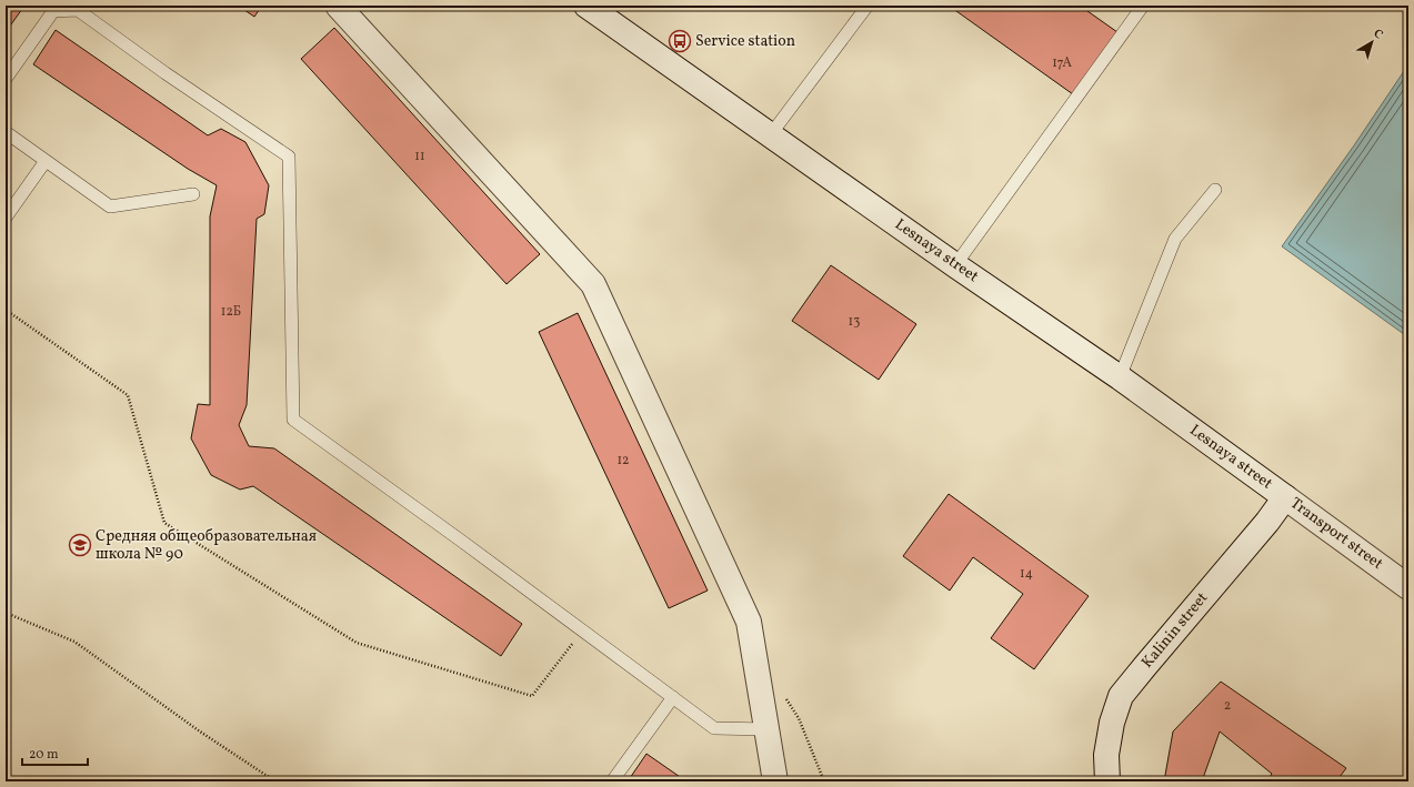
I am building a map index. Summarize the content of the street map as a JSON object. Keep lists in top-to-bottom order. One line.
{"streets":{"main road":["Lesnaya street","Transport street","Kalinin street"]},"crossings":[["Lesnaya street","Transport street"],["Lesnaya street","Kalinin street"],["Transport street","Kalinin street"]],"places":{"bus stop":["Service station"],"school or university":["Средняя общеобразовательная школа № 90"]},"house_numbers":["17А","11","12Б","13","12","14","2"],"scale_bar":"20 m","north":"top right"}
